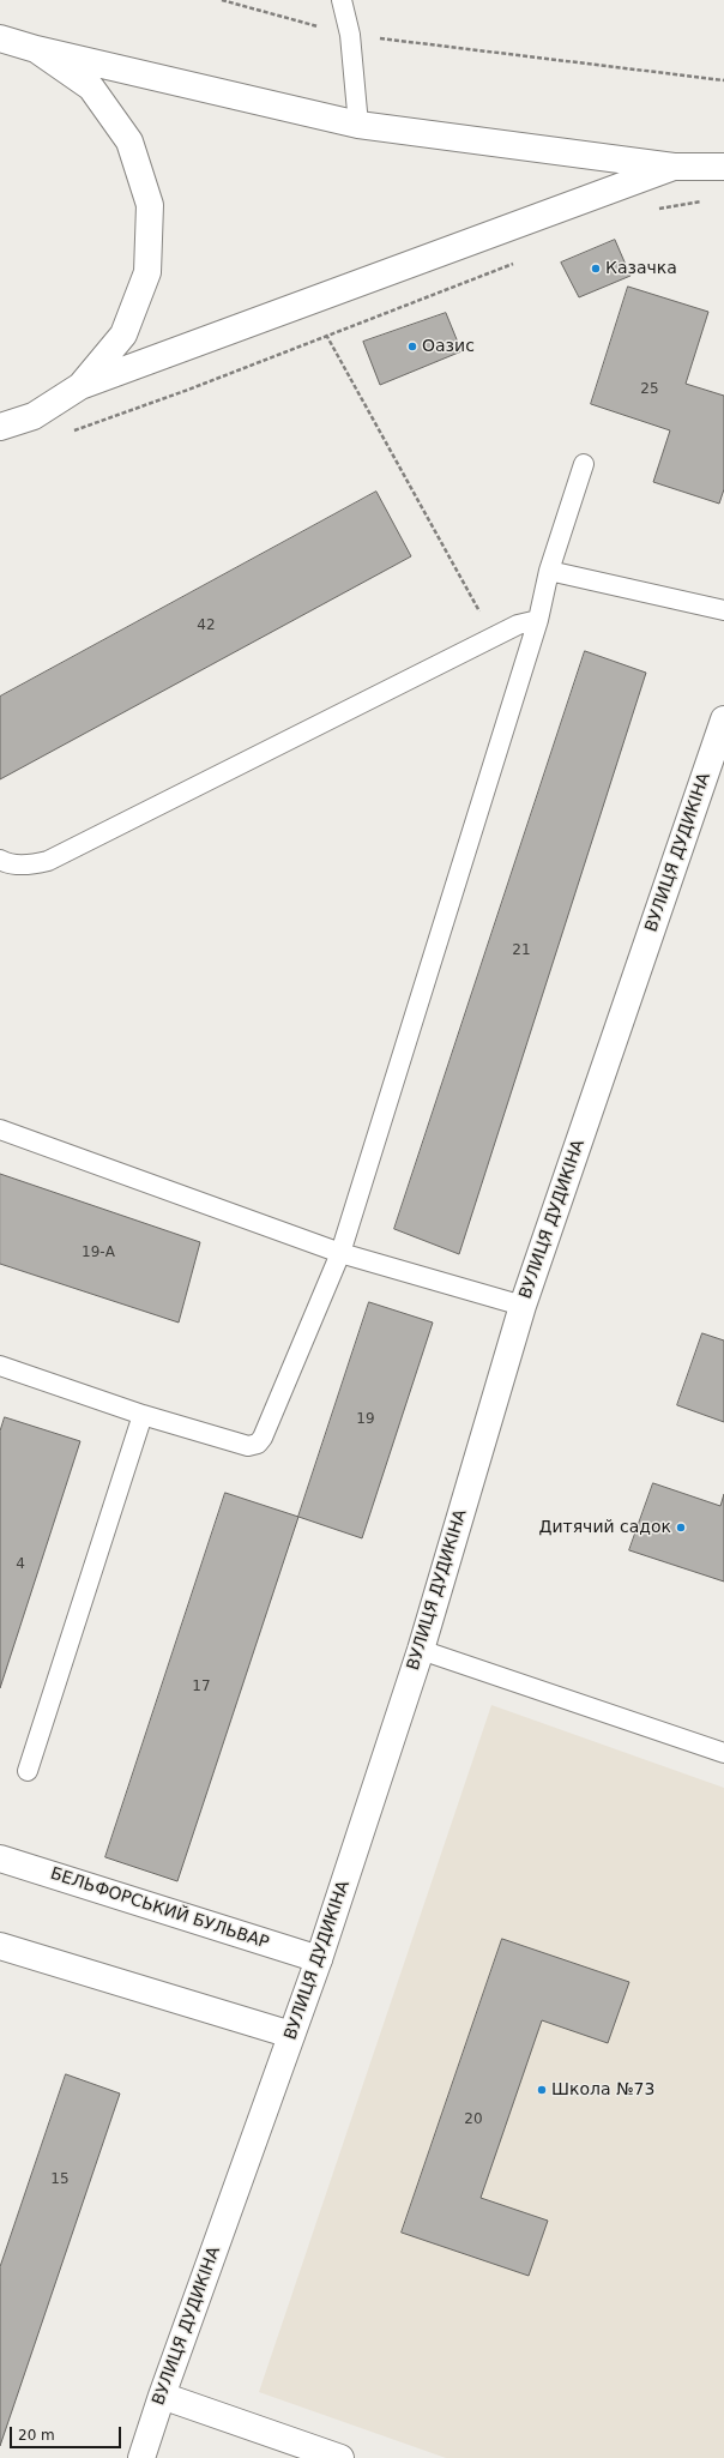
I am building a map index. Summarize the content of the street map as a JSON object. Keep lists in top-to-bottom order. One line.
{"streets":{"street":["ВУЛИЦЯ ДУДИКІНА","БЕЛЬФОРСЬКИЙ БУЛЬВАР"]},"crossings":[["ВУЛИЦЯ ДУДИКІНА","БЕЛЬФОРСЬКИЙ БУЛЬВАР"]],"places":["Казачка","Оазис","Дитячий садок","Школа №73"],"house_numbers":["25","42","21","19-А","19","4","17","20","15"],"scale_bar":"20 m"}
